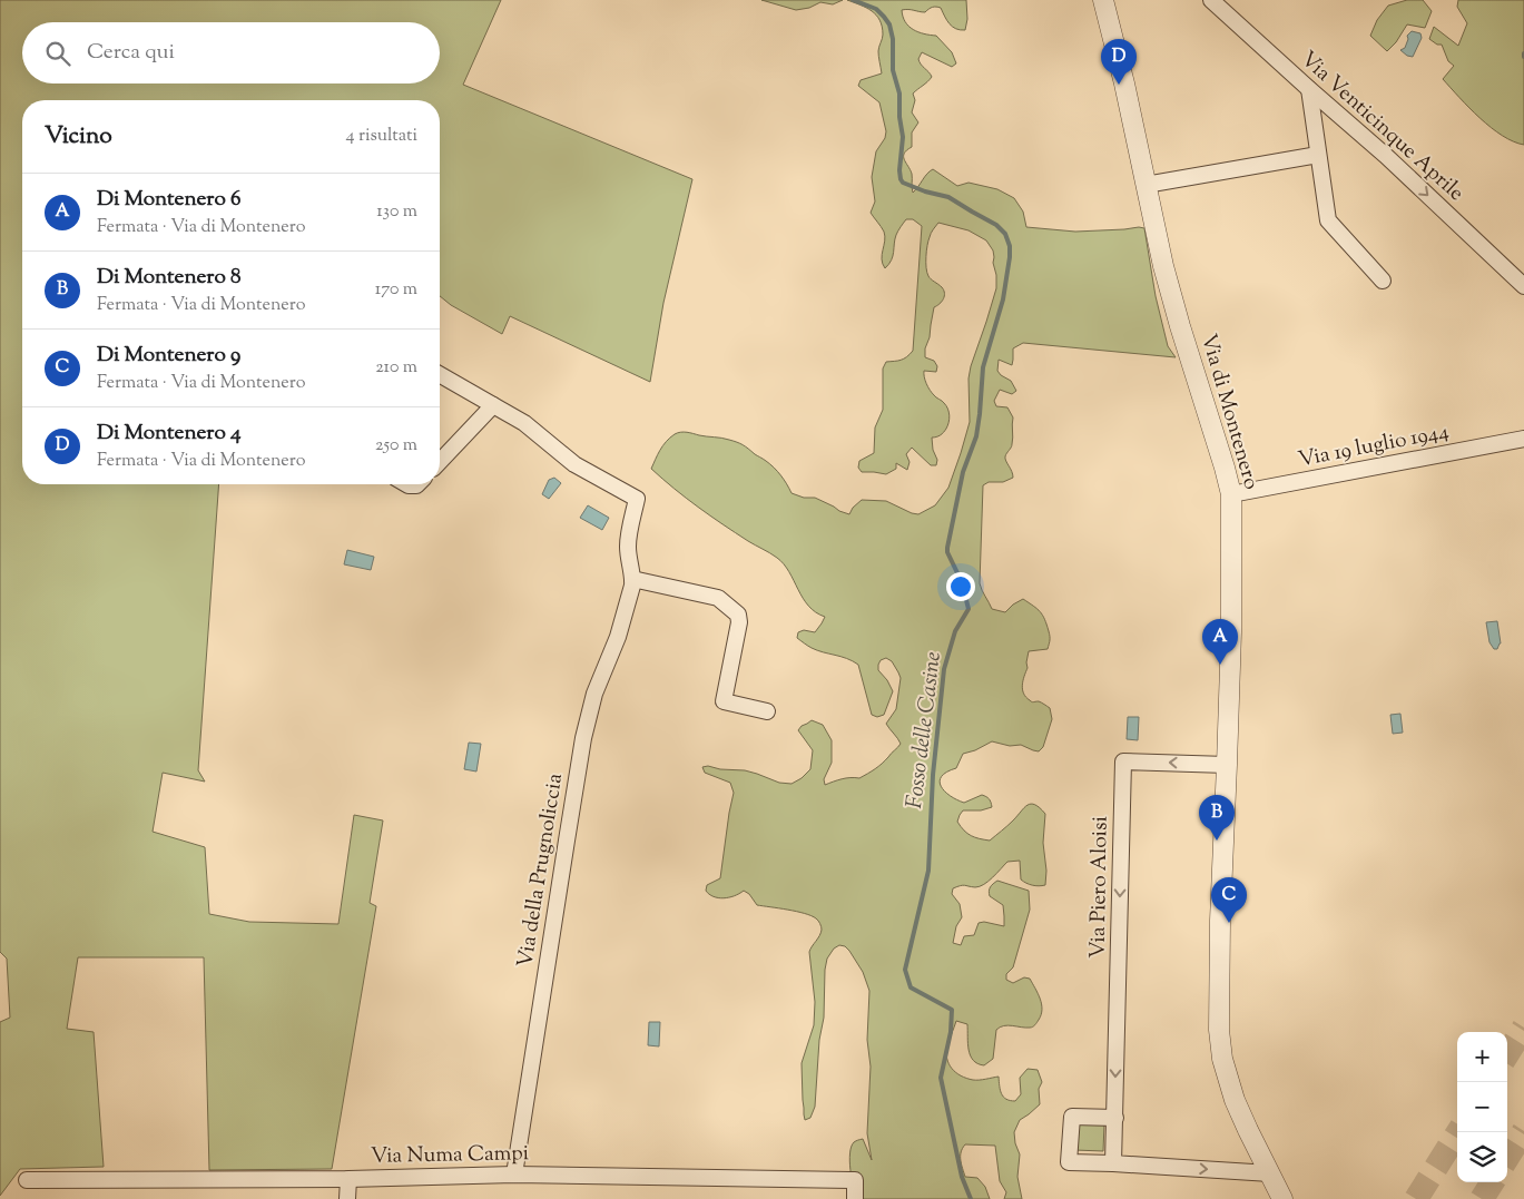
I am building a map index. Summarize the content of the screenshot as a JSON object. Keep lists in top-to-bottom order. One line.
{"streets":{"street":["Via Venticinque Aprile","Via di Montenero","Via 19 luglio 1944","Via della Prugnoliccia","Via Piero Aloisi","Via Numa Campi"]},"crossings":[["Via di Montenero","Via 19 luglio 1944"],["Via di Montenero","Via Piero Aloisi"],["Via della Prugnoliccia","Via Numa Campi"]],"one_way":["Via Piero Aloisi"],"water":["Fosso delle Casine"],"page":{"search":"Cerca qui","pins":["D","A","B","C"],"heading":["Vicino","4 risultati"],"list":[{"mark":"A","name":"Di Montenero 6","note":"Fermata · Via di Montenero","value":"130 m"},{"mark":"B","name":"Di Montenero 8","note":"Fermata · Via di Montenero","value":"170 m"},{"mark":"C","name":"Di Montenero 9","note":"Fermata · Via di Montenero","value":"210 m"},{"mark":"D","name":"Di Montenero 4","note":"Fermata · Via di Montenero","value":"250 m"}],"map_buttons":["+","−"]}}
